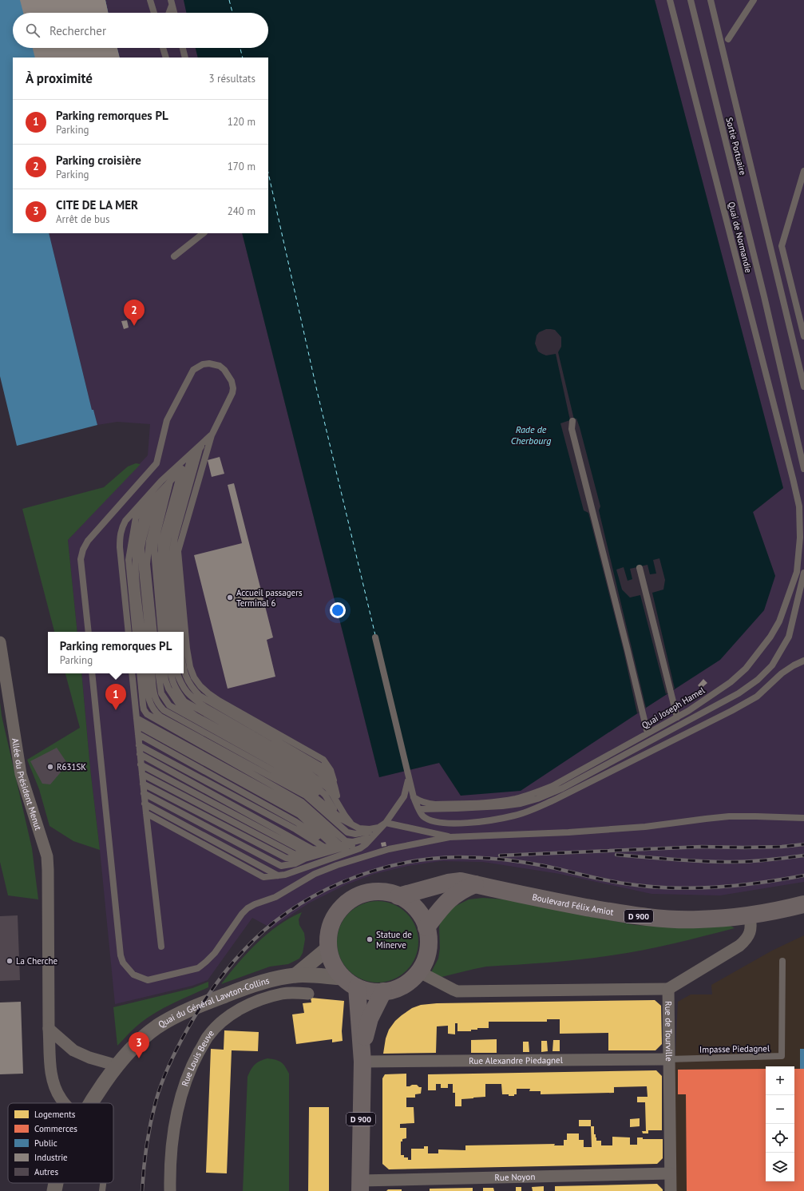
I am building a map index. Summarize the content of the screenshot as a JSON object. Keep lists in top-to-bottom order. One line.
{"streets":{"main road":["Boulevard Félix Amiot","D 900"],"street":["Allée du Président Menut","Quai du Général Lawton-Collins","Rue de Tourville","Rue Louis Beuve","Rue Alexandre Piedagnel","Rue Noyon"],"lane":["Sortie Portuaire","Quai de Normandie","Quai Joseph Hamel","Impasse Piedagnel"]},"crossings":[["Quai de Normandie","Quai Joseph Hamel"],["Boulevard Félix Amiot","D 900"],["Boulevard Félix Amiot","Quai du Général Lawton-Collins"],["Boulevard Félix Amiot","Rue de Tourville"],["D 900","Quai du Général Lawton-Collins"],["D 900","Rue Alexandre Piedagnel"],["D 900","Rue Noyon"],["Rue de Tourville","Impasse Piedagnel"],["Rue de Tourville","Rue Alexandre Piedagnel"],["Rue de Tourville","Rue Noyon"],["Impasse Piedagnel","Rue Alexandre Piedagnel"]],"water":["Rade de Cherbourg"],"places":["Accueil passagers Terminal 6","R631SK","Statue de Minerve","La Cherche"],"legend":["Logements","Commerces","Public","Industrie","Autres"],"page":{"search":"Rechercher","heading":["À proximité","3 résultats"],"list":[{"mark":"1","name":"Parking remorques PL","note":"Parking","value":"120 m"},{"mark":"2","name":"Parking croisière","note":"Parking","value":"170 m"},{"mark":"3","name":"CITE DE LA MER","note":"Arrêt de bus","value":"240 m"}],"pins":["2","1","3"],"popup":["Parking remorques PL","Parking"],"map_buttons":["+","−"]}}
